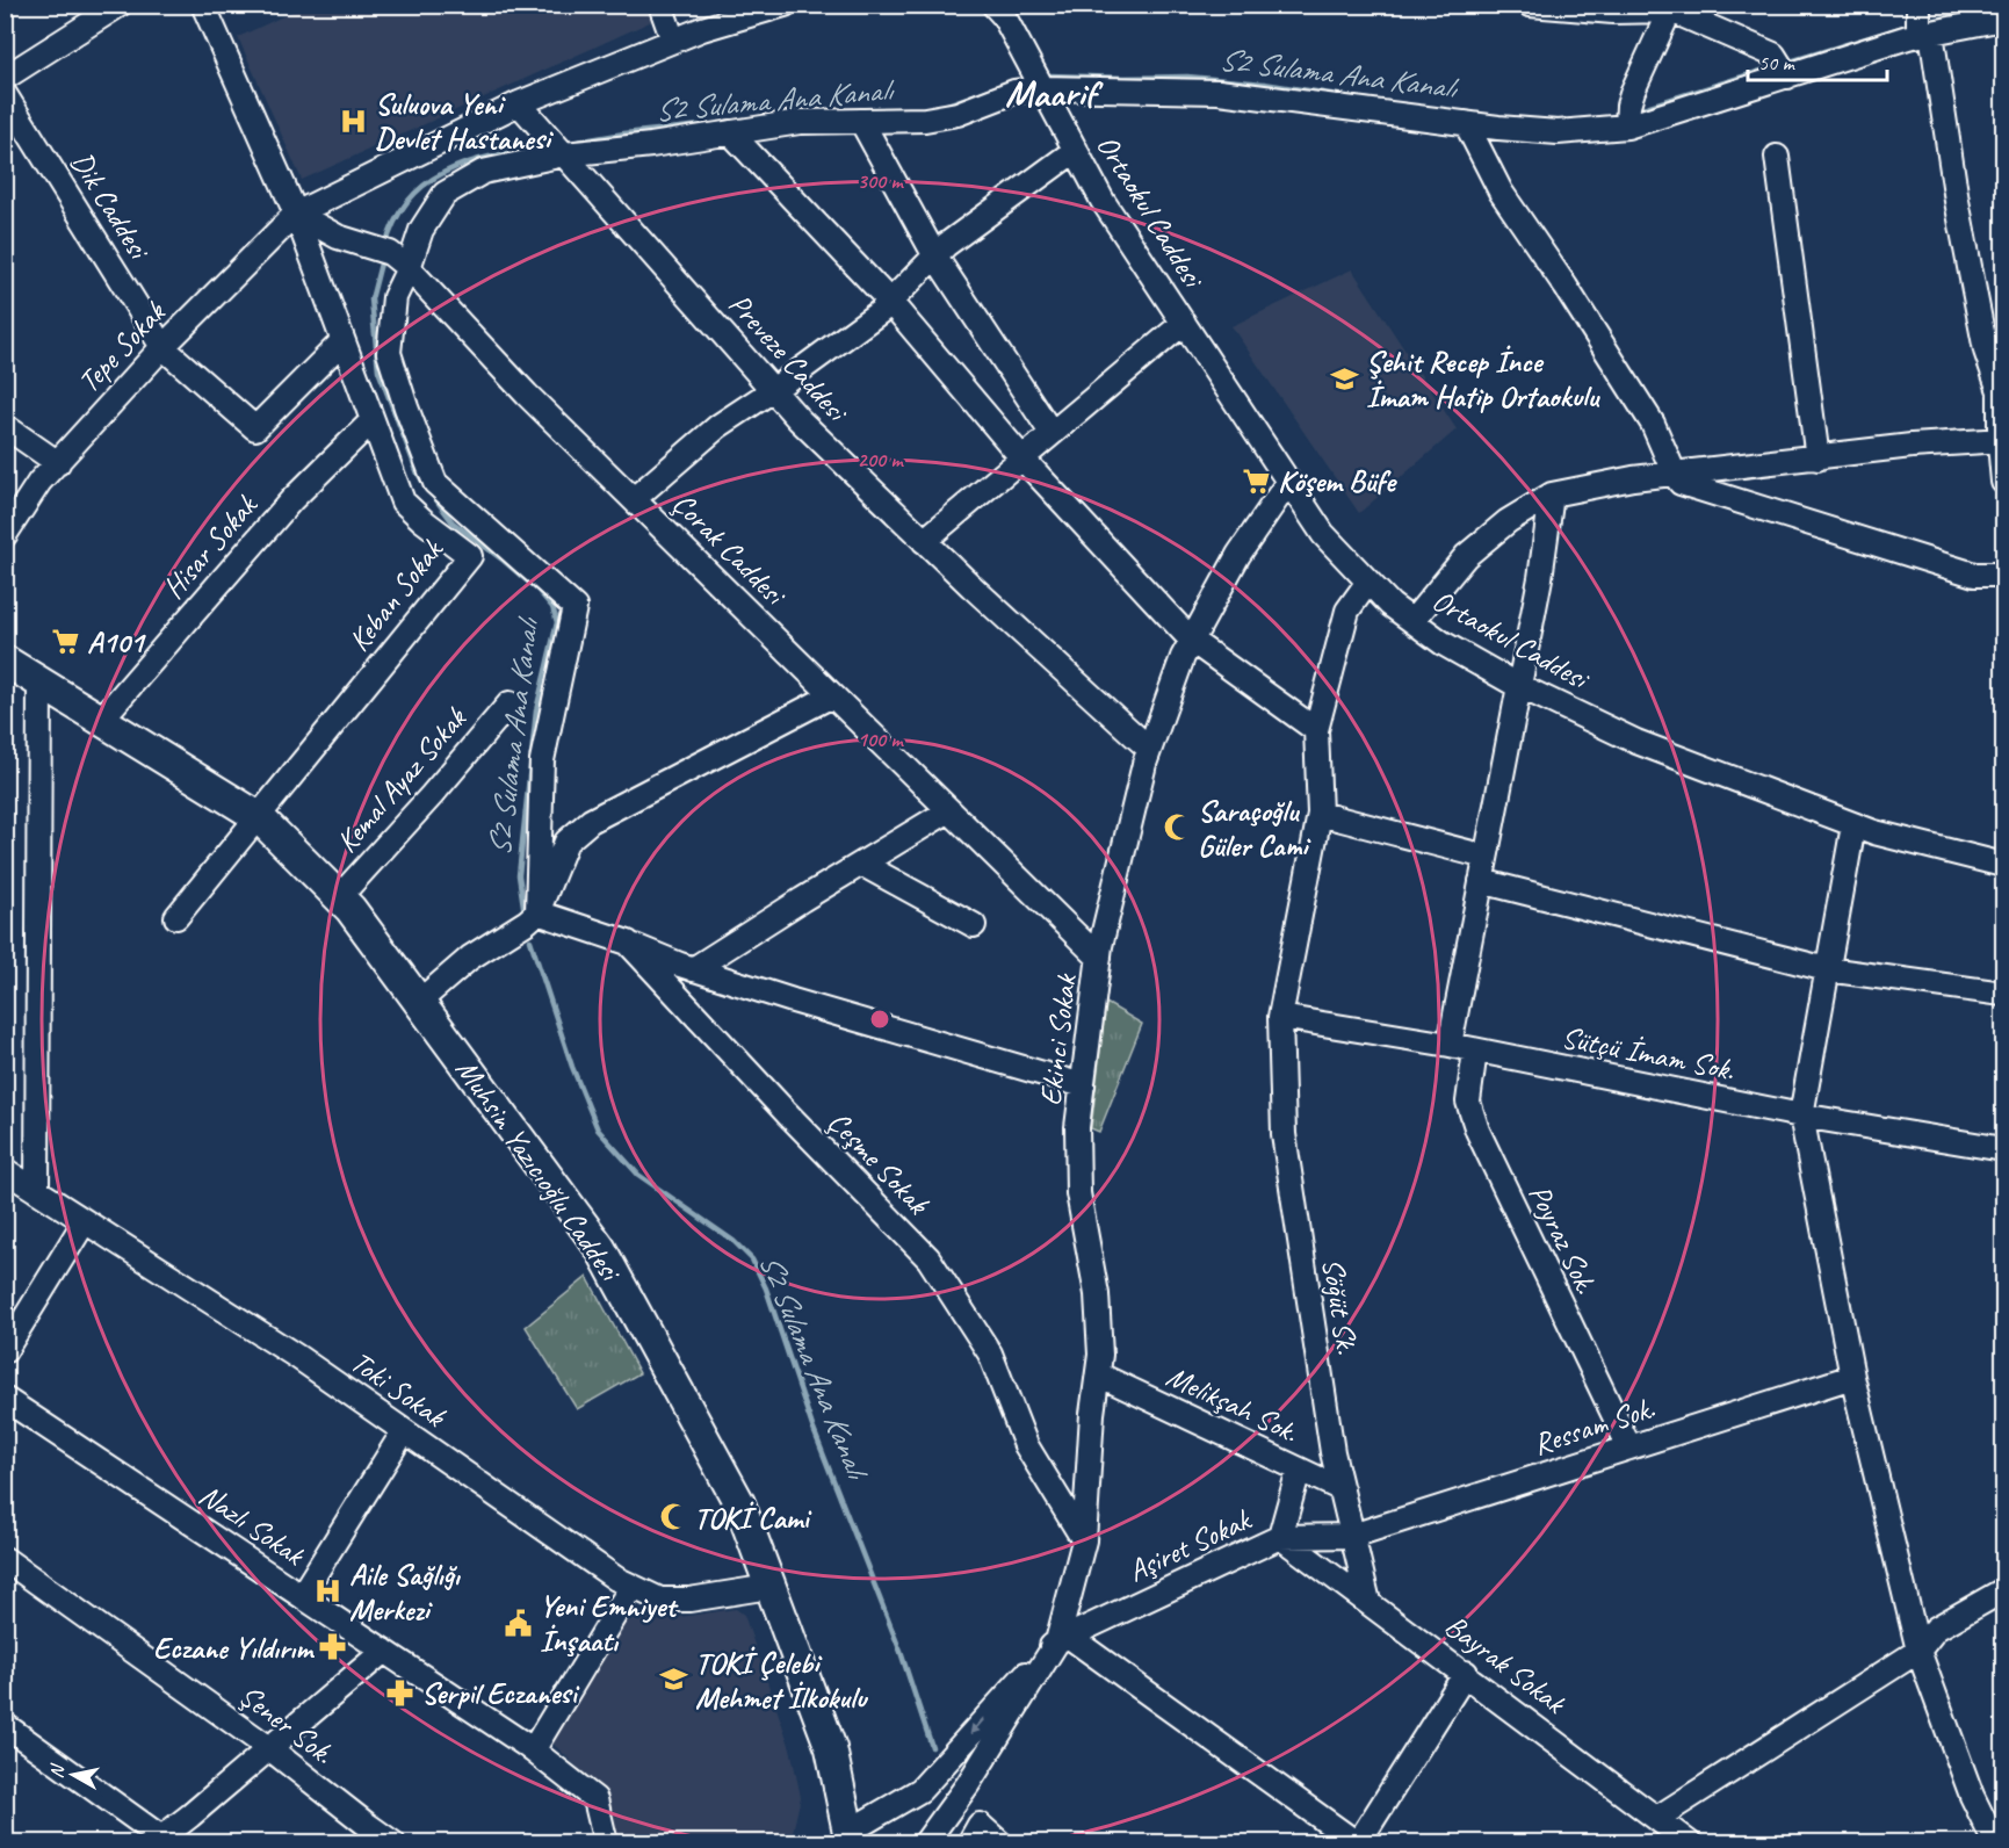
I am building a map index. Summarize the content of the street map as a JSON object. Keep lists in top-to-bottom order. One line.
{"streets":{"main road":["Muhsin Yazıcıoğlu Caddesi"],"street":["Dik Caddesi","Ortaokul Caddesi","Tepe Sokak","Preveze Caddesi","Hisar Sokak","Çorak Caddesi","Keban Sokak","Kemal Ayaz Sokak","Ekinci Sokak","Sütçü İmam Sok.","Çeşme Sokak","Poyraz Sok.","Söğüt Sk.","Toki Sokak","Melikşah Sok.","Ressam Sok.","Nazlı Sokak","Aşiret Sokak","Bayrak Sokak","Şener Sok."]},"crossings":[["Dik Caddesi","Tepe Sokak"],["Dik Caddesi","Keban Sokak"],["Ortaokul Caddesi","Ekinci Sokak"],["Tepe Sokak","Preveze Caddesi"],["Tepe Sokak","Çorak Caddesi"],["Tepe Sokak","Keban Sokak"],["Preveze Caddesi","Ekinci Sokak"],["Hisar Sokak","Keban Sokak"],["Hisar Sokak","Muhsin Yazıcıoğlu Caddesi"],["Çorak Caddesi","Keban Sokak"],["Çorak Caddesi","Ekinci Sokak"],["Keban Sokak","Muhsin Yazıcıoğlu Caddesi"],["Kemal Ayaz Sokak","Muhsin Yazıcıoğlu Caddesi"],["Ekinci Sokak","Çeşme Sokak"],["Ekinci Sokak","Melikşah Sok."],["Ekinci Sokak","Aşiret Sokak"],["Sütçü İmam Sok.","Poyraz Sok."],["Sütçü İmam Sok.","Söğüt Sk."],["Muhsin Yazıcıoğlu Caddesi","Toki Sokak"],["Muhsin Yazıcıoğlu Caddesi","Aşiret Sokak"],["Poyraz Sok.","Ressam Sok."],["Söğüt Sk.","Melikşah Sok."],["Söğüt Sk.","Ressam Sok."],["Söğüt Sk.","Aşiret Sokak"],["Söğüt Sk.","Bayrak Sokak"],["Ressam Sok.","Aşiret Sokak"],["Aşiret Sokak","Bayrak Sokak"]],"districts":["Maarif"],"water":["S2 Sulama Ana Kanalı"],"places":{"hospital":["Suluova Yeni Devlet Hastanesi","Aile Sağlığı Merkezi"],"school or university":["Şehit Recep İnce İmam Hatip Ortaokulu","TOKİ Çelebi Mehmet İlkokulu"],"supermarket":["Köşem Büfe","A101"],"mosque":["Saraçoğlu Güler Cami","TOKİ Cami"],"public building":["Yeni Emniyet İnşaatı"],"pharmacy":["Eczane Yıldırım","Serpil Eczanesi"]},"scale_bar":"50 m","north":"left","rings":["300 m","200 m","100 m"]}
